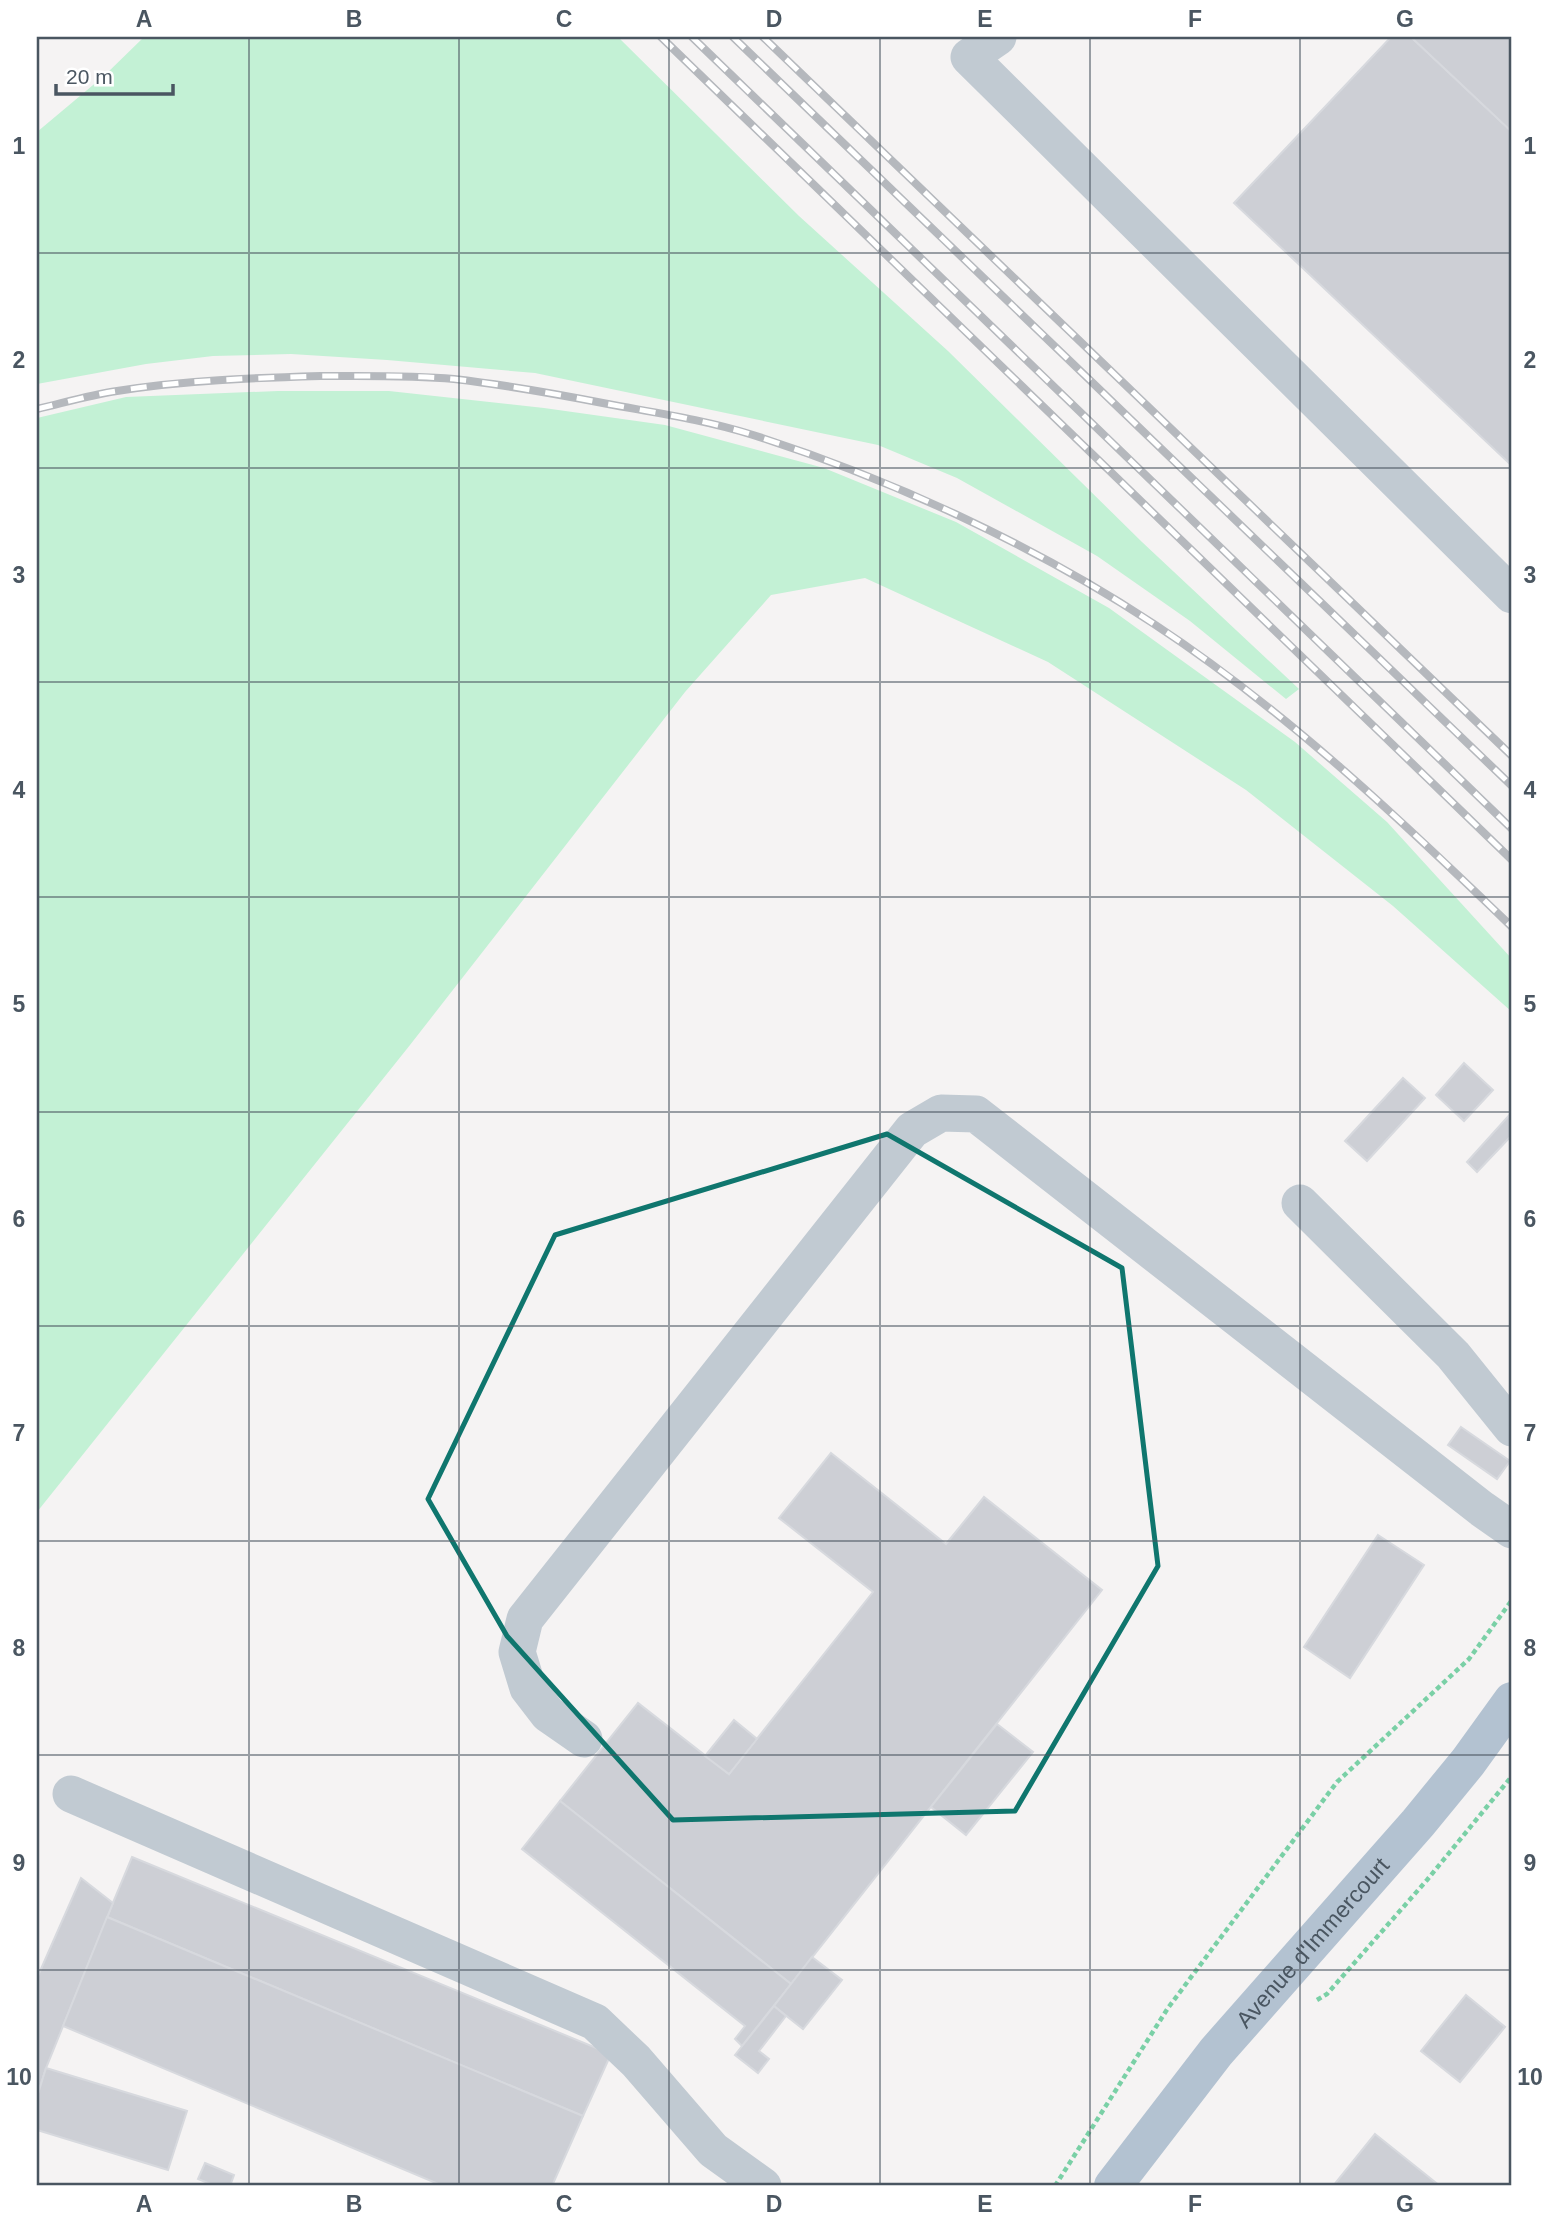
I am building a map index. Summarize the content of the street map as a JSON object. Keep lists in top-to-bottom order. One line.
{"streets":{"main road":["Avenue d'Immercourt"]},"scale_bar":"20 m","grid":{"columns":["A","B","C","D","E","F","G"],"rows":["1","2","3","4","5","6","7","8","9","10"]}}
